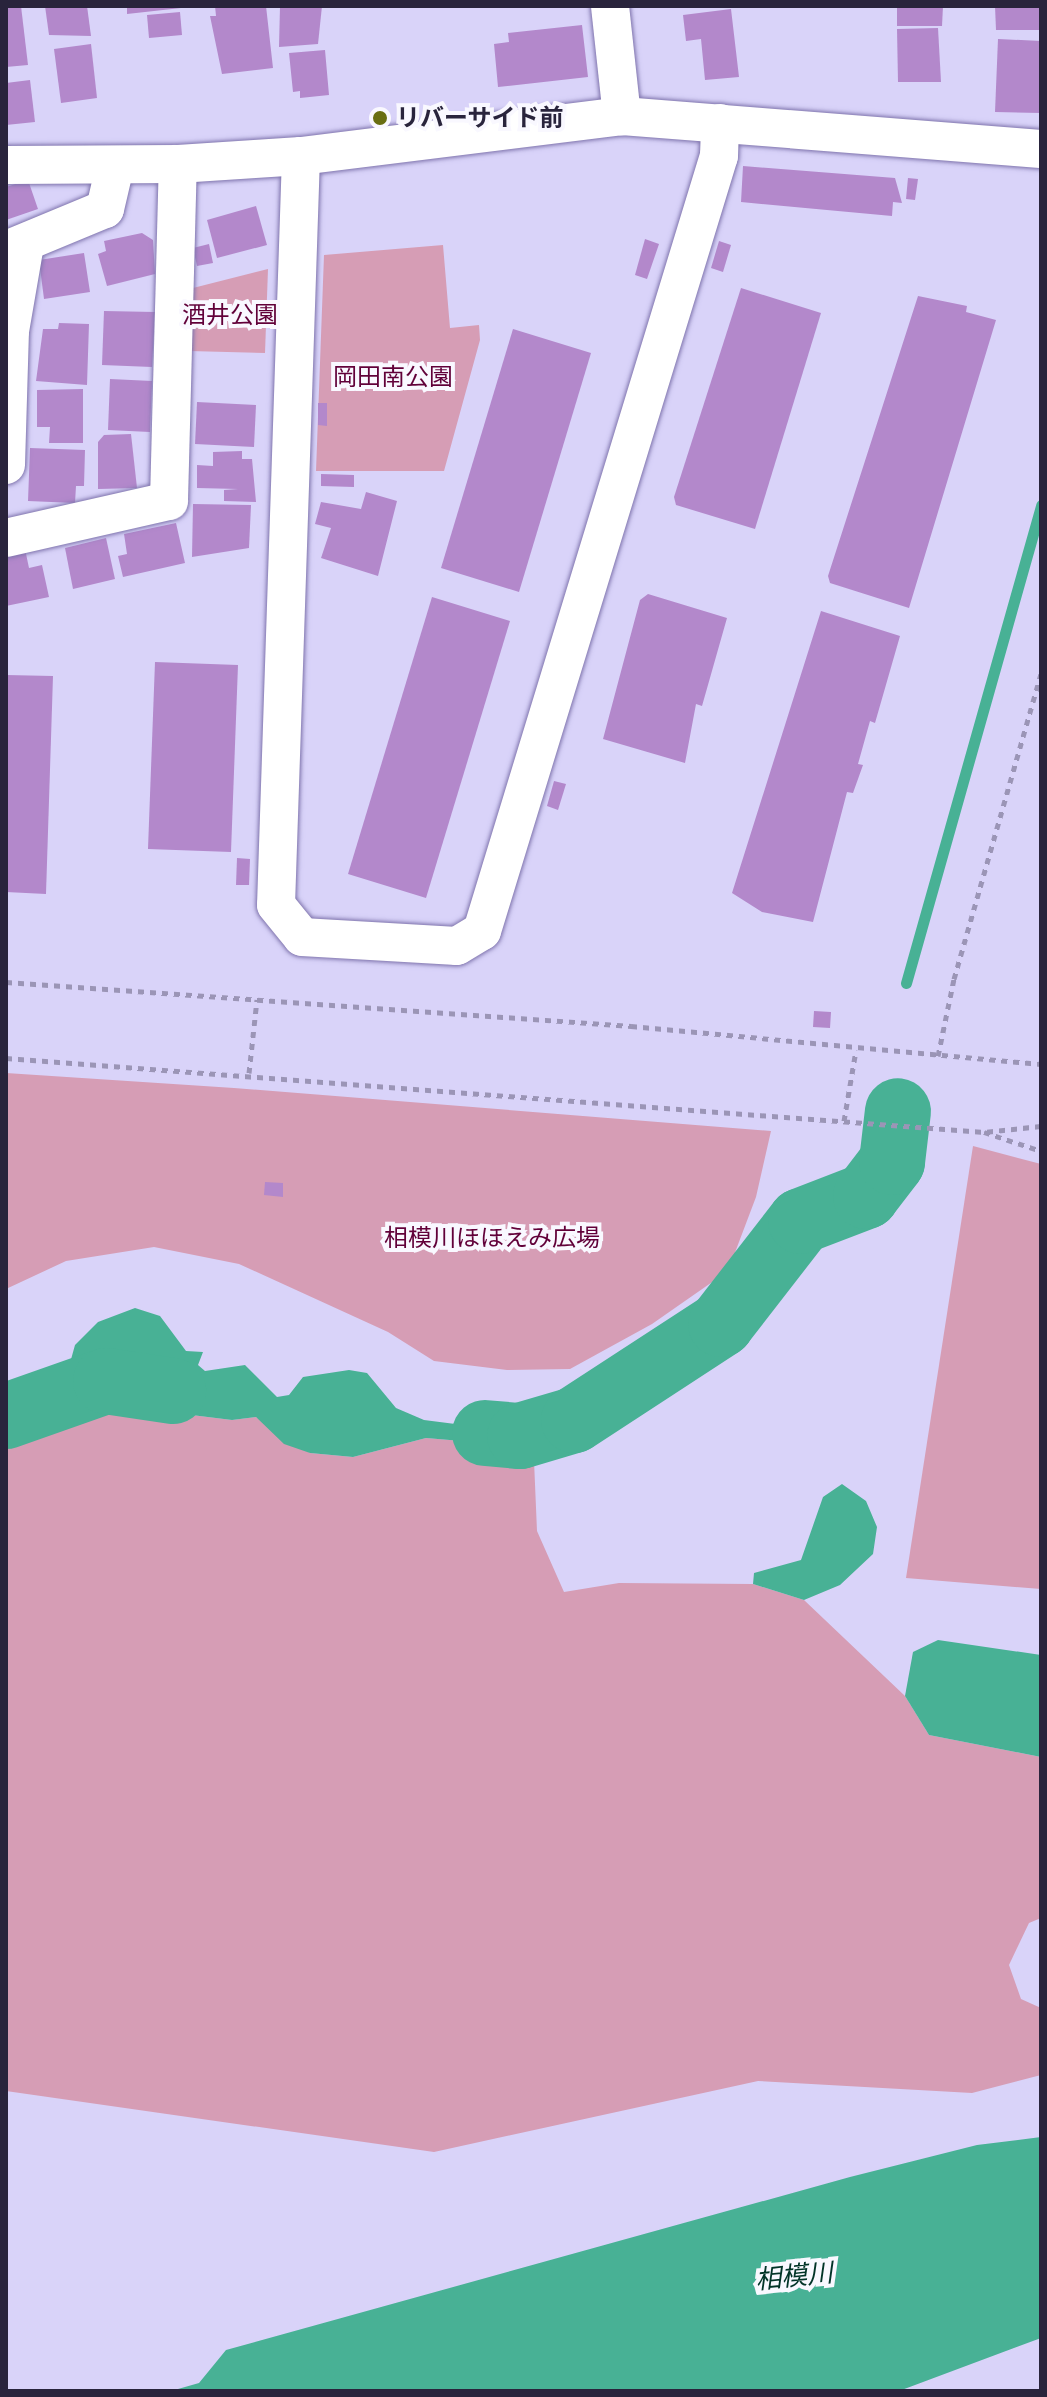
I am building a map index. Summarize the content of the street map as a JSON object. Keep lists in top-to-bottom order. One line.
{"water":["相模川"],"parks":["酒井公園","岡田南公園","相模川ほほえみ広場"],"places":["リバーサイド前"]}
